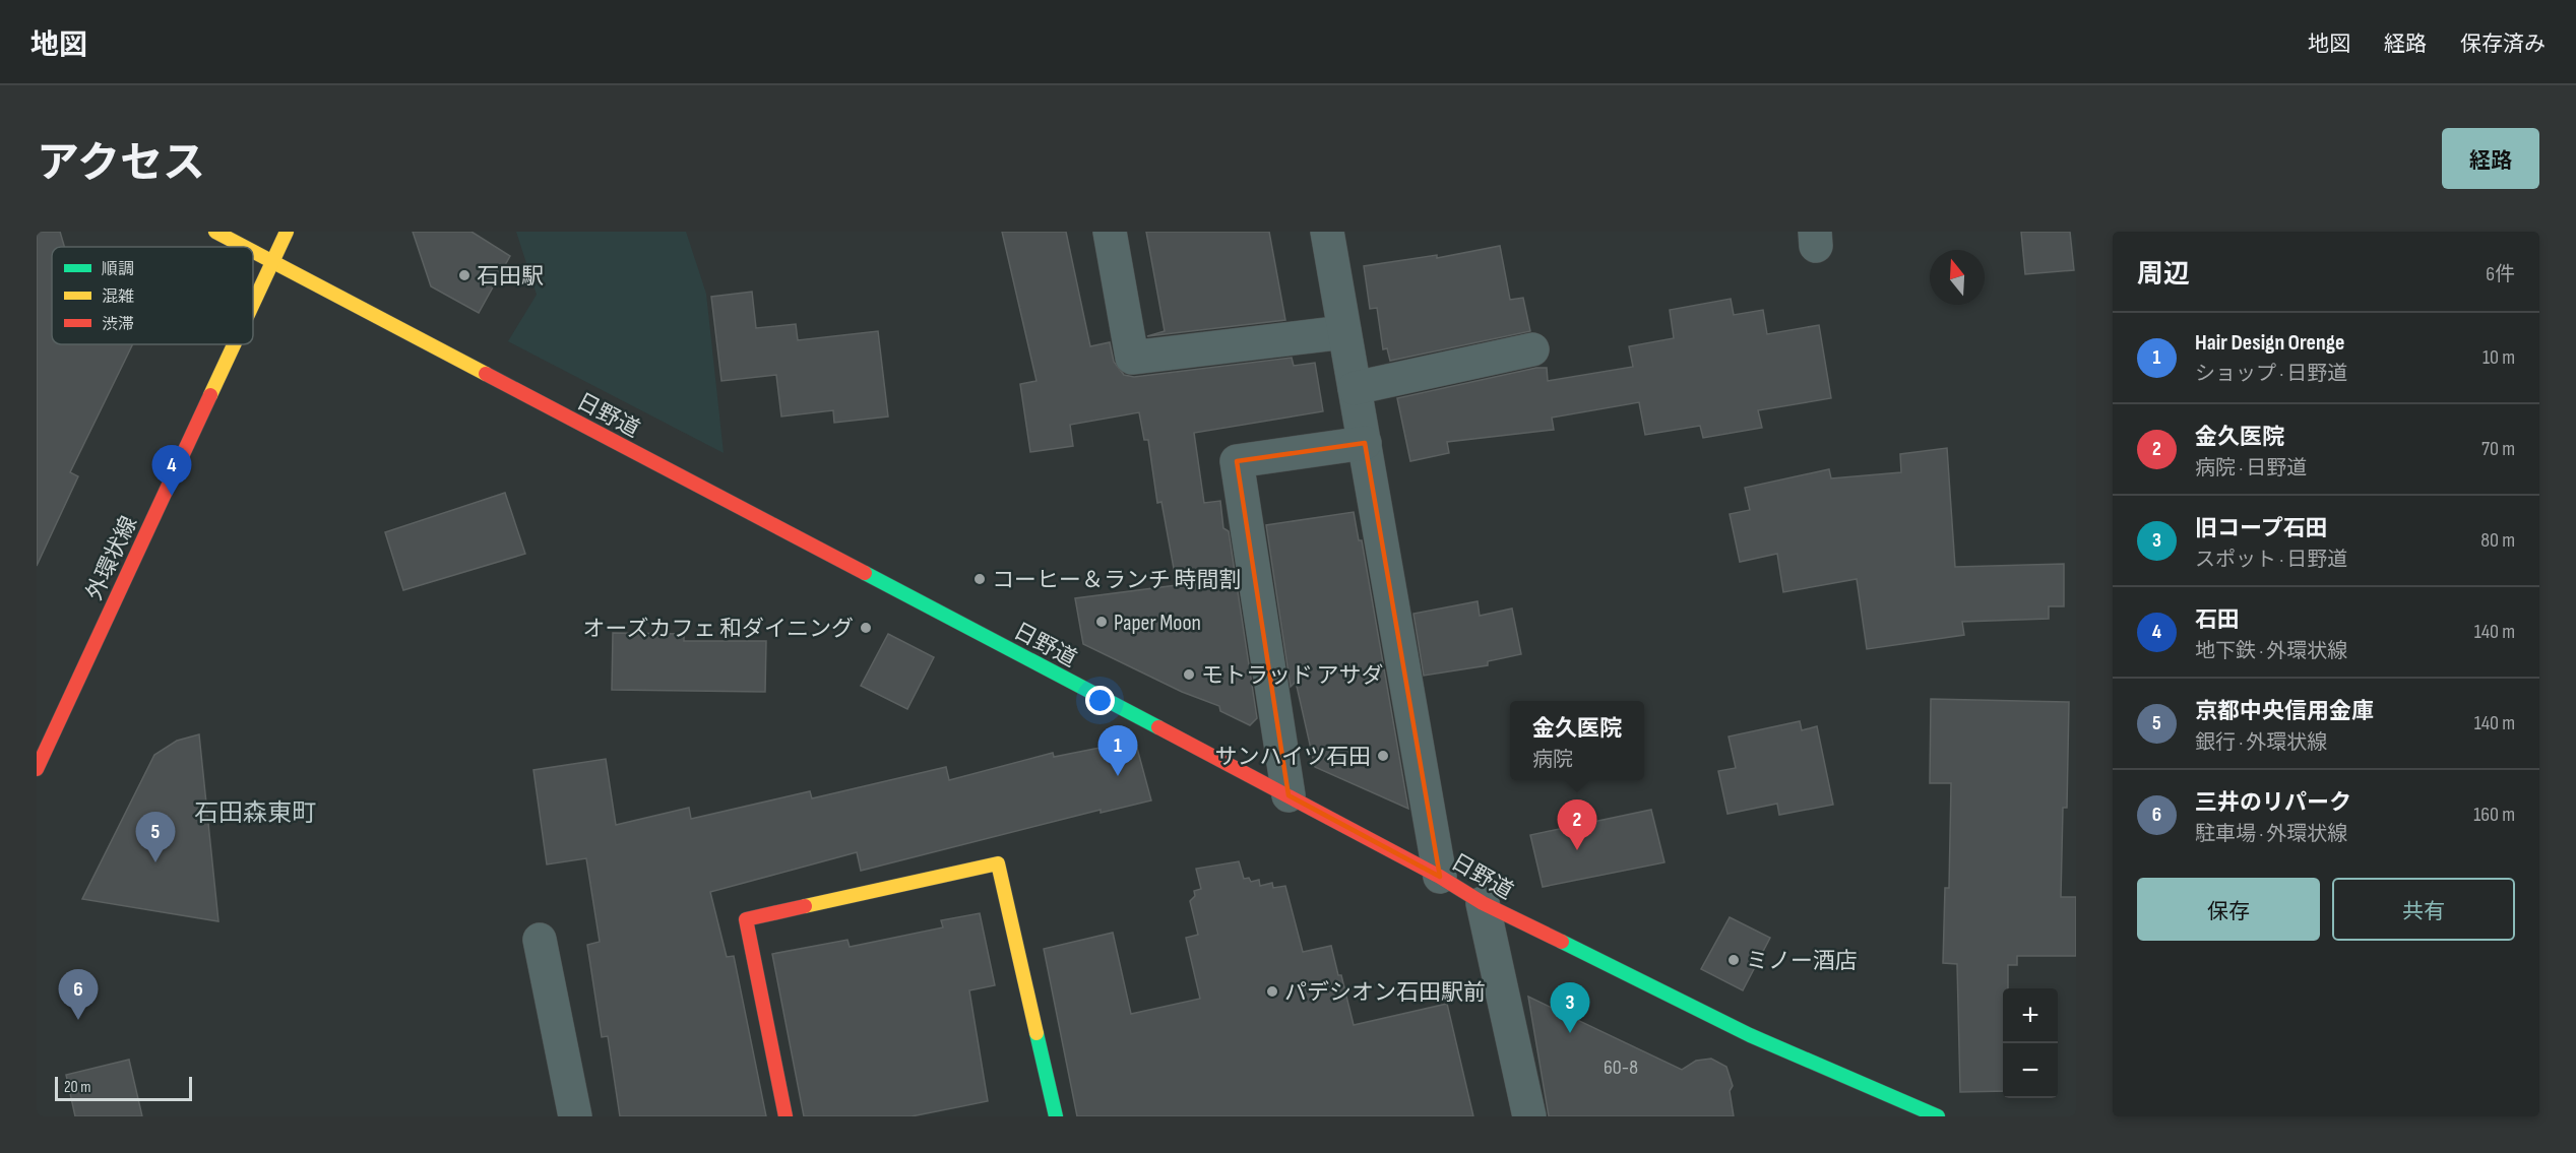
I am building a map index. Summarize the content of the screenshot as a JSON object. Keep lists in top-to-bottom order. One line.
{"streets":{"street":["日野道","外環状線"]},"crossings":[["日野道","外環状線"]],"districts":["石田森東町"],"places":["石田駅","コーヒー＆ランチ 時間割","Paper Moon","オーズカフェ 和ダイニング","モトラッド アサダ","サンハイツ石田","ミノー酒店","パデシオン石田駅前"],"house_numbers":["60-8"],"legend":["順調","混雑","渋滞"],"scale_bar":"20 m","north":"top","page":{"header":"地図","nav":["地図","経路","保存済み"],"title":"アクセス","buttons":["経路",["保存","共有"]],"heading":["周辺","6件"],"list":[{"mark":"1","name":"Hair Design Orenge","note":"ショップ · 日野道","value":"10 m"},{"mark":"2","name":"金久医院","note":"病院 · 日野道","value":"70 m"},{"mark":"3","name":"旧コープ石田","note":"スポット · 日野道","value":"80 m"},{"mark":"4","name":"石田","note":"地下鉄 · 外環状線","value":"140 m"},{"mark":"5","name":"京都中央信用金庫","note":"銀行 · 外環状線","value":"140 m"},{"mark":"6","name":"三井のリパーク","note":"駐車場 · 外環状線","value":"160 m"}],"pins":["4","1","2","5","6","3"],"popup":["金久医院","病院"],"map_buttons":["+","−"],"scale":"20 m"}}
